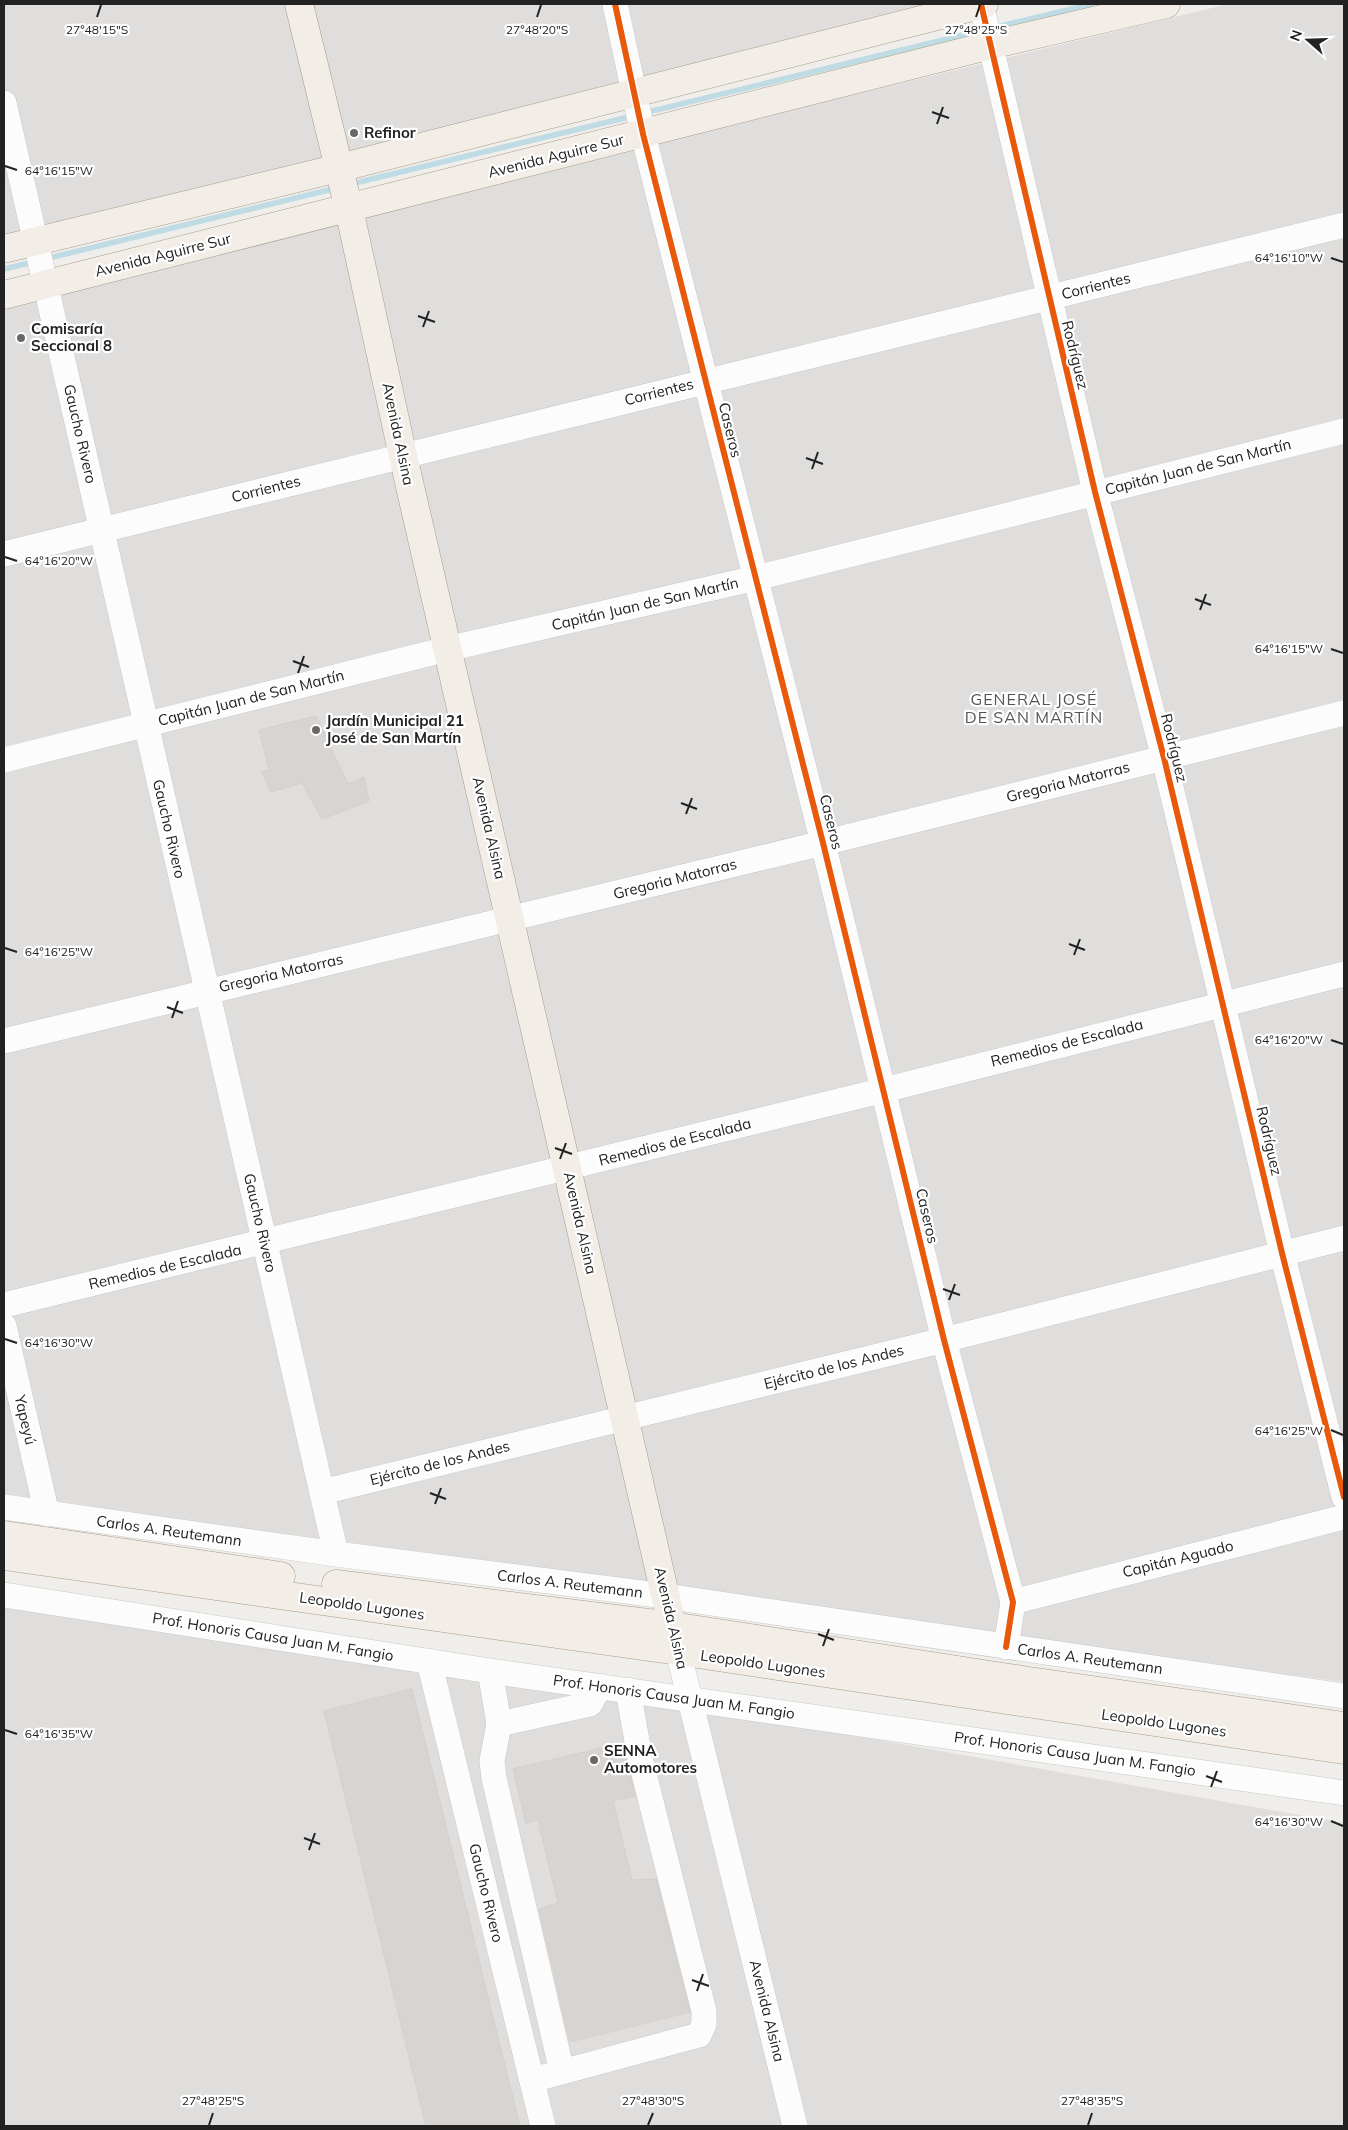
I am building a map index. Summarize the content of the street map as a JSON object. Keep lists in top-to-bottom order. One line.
{"streets":{"main road":["Avenida Aguirre Sur","Avenida Alsina","Leopoldo Lugones"],"street":["Corrientes","Rodríguez","Caseros","Gaucho Rivero","Capitán Juan de San Martín","Gregoria Matorras","Remedios de Escalada","Ejército de los Andes","Yapeyú","Carlos A. Reutemann","Capitán Aguado","Prof. Honoris Causa Juan M. Fangio"]},"crossings":[["Avenida Aguirre Sur","Rodríguez"],["Avenida Aguirre Sur","Caseros"],["Avenida Aguirre Sur","Gaucho Rivero"],["Avenida Aguirre Sur","Avenida Alsina"],["Corrientes","Rodríguez"],["Corrientes","Caseros"],["Corrientes","Gaucho Rivero"],["Corrientes","Avenida Alsina"],["Rodríguez","Capitán Juan de San Martín"],["Rodríguez","Gregoria Matorras"],["Rodríguez","Remedios de Escalada"],["Rodríguez","Ejército de los Andes"],["Caseros","Capitán Juan de San Martín"],["Caseros","Gregoria Matorras"],["Caseros","Remedios de Escalada"],["Caseros","Ejército de los Andes"],["Caseros","Carlos A. Reutemann"],["Caseros","Capitán Aguado"],["Gaucho Rivero","Capitán Juan de San Martín"],["Gaucho Rivero","Gregoria Matorras"],["Gaucho Rivero","Remedios de Escalada"],["Gaucho Rivero","Ejército de los Andes"],["Gaucho Rivero","Carlos A. Reutemann"],["Gaucho Rivero","Prof. Honoris Causa Juan M. Fangio"],["Avenida Alsina","Capitán Juan de San Martín"],["Avenida Alsina","Gregoria Matorras"],["Avenida Alsina","Remedios de Escalada"],["Avenida Alsina","Ejército de los Andes"],["Avenida Alsina","Carlos A. Reutemann"],["Avenida Alsina","Leopoldo Lugones"],["Avenida Alsina","Prof. Honoris Causa Juan M. Fangio"],["Yapeyú","Carlos A. Reutemann"]],"districts":["GENERAL JOSÉ DE SAN MARTÍN"],"places":["Refinor","Comisaría Seccional 8","Jardín Municipal 21 José de San Martín","SENNA Automotores"],"north":"left","coordinates":["27°48'15\"S","27°48'20\"S","27°48'25\"S","64°16'15\"W","64°16'10\"W","64°16'20\"W","64°16'25\"W","64°16'30\"W","64°16'35\"W","27°48'30\"S","27°48'35\"S"]}
